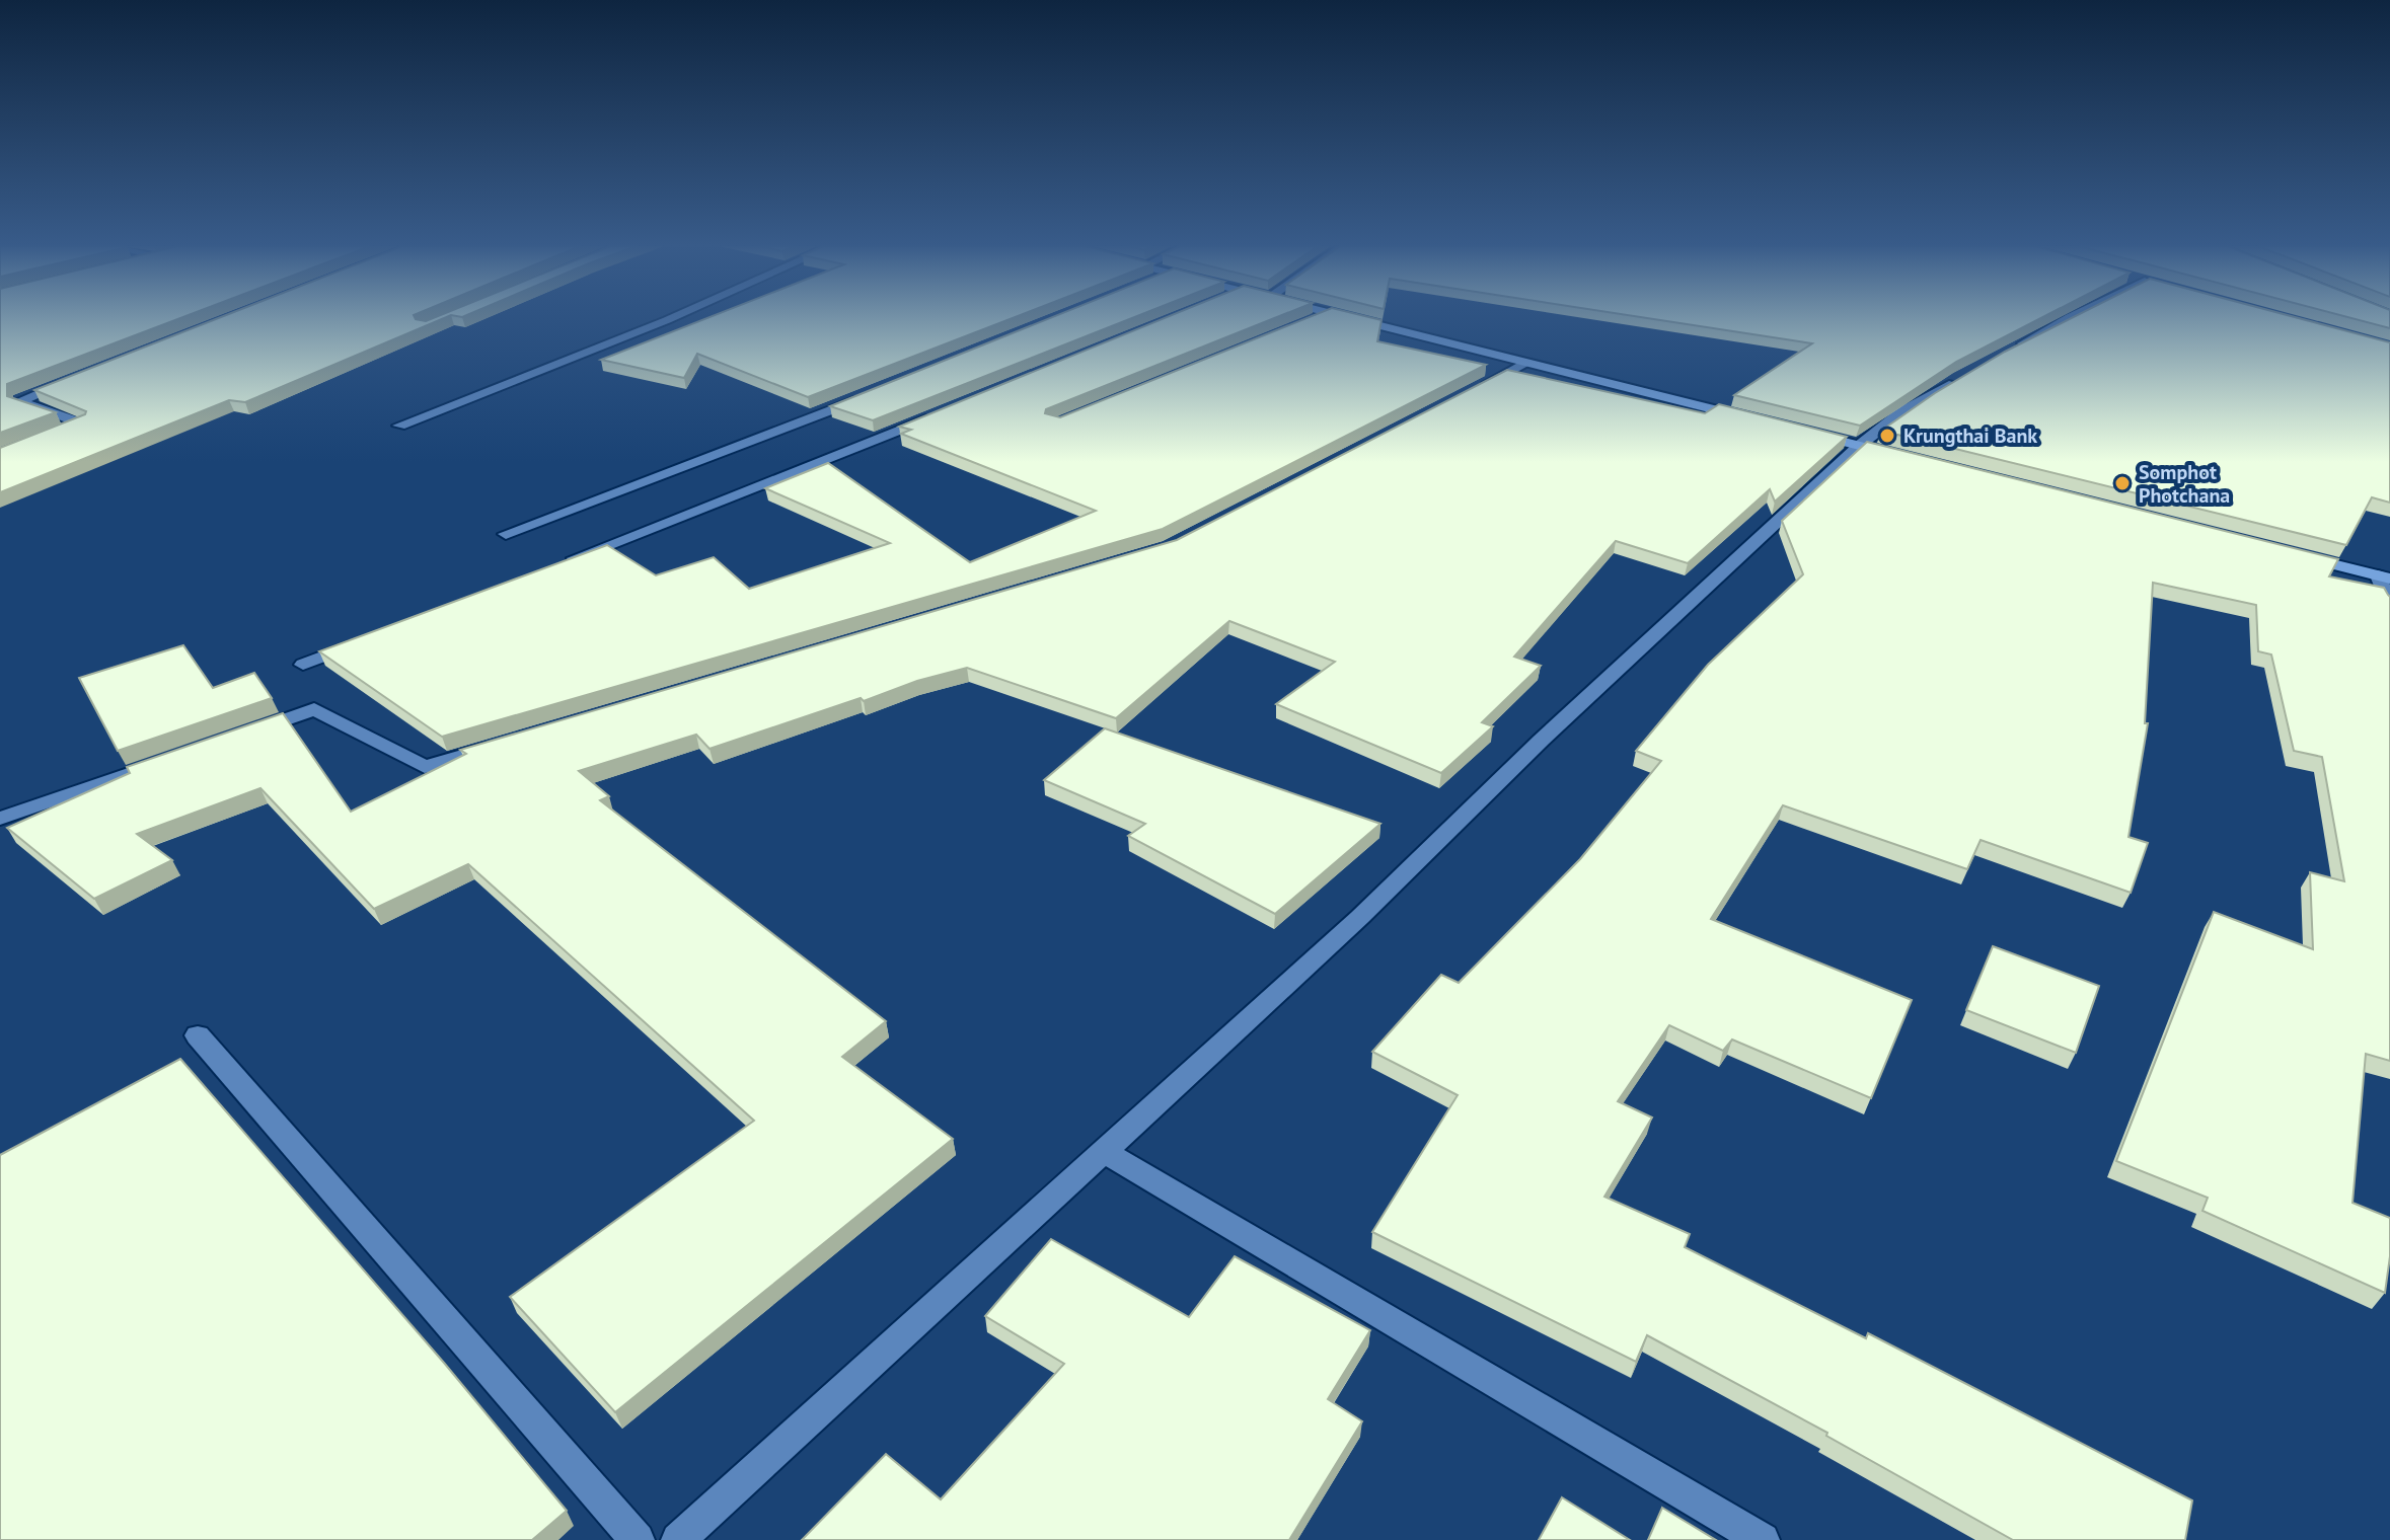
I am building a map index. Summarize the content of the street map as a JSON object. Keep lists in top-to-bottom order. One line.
{"places":["Krungthai Bank","Somphot Photchana"]}
